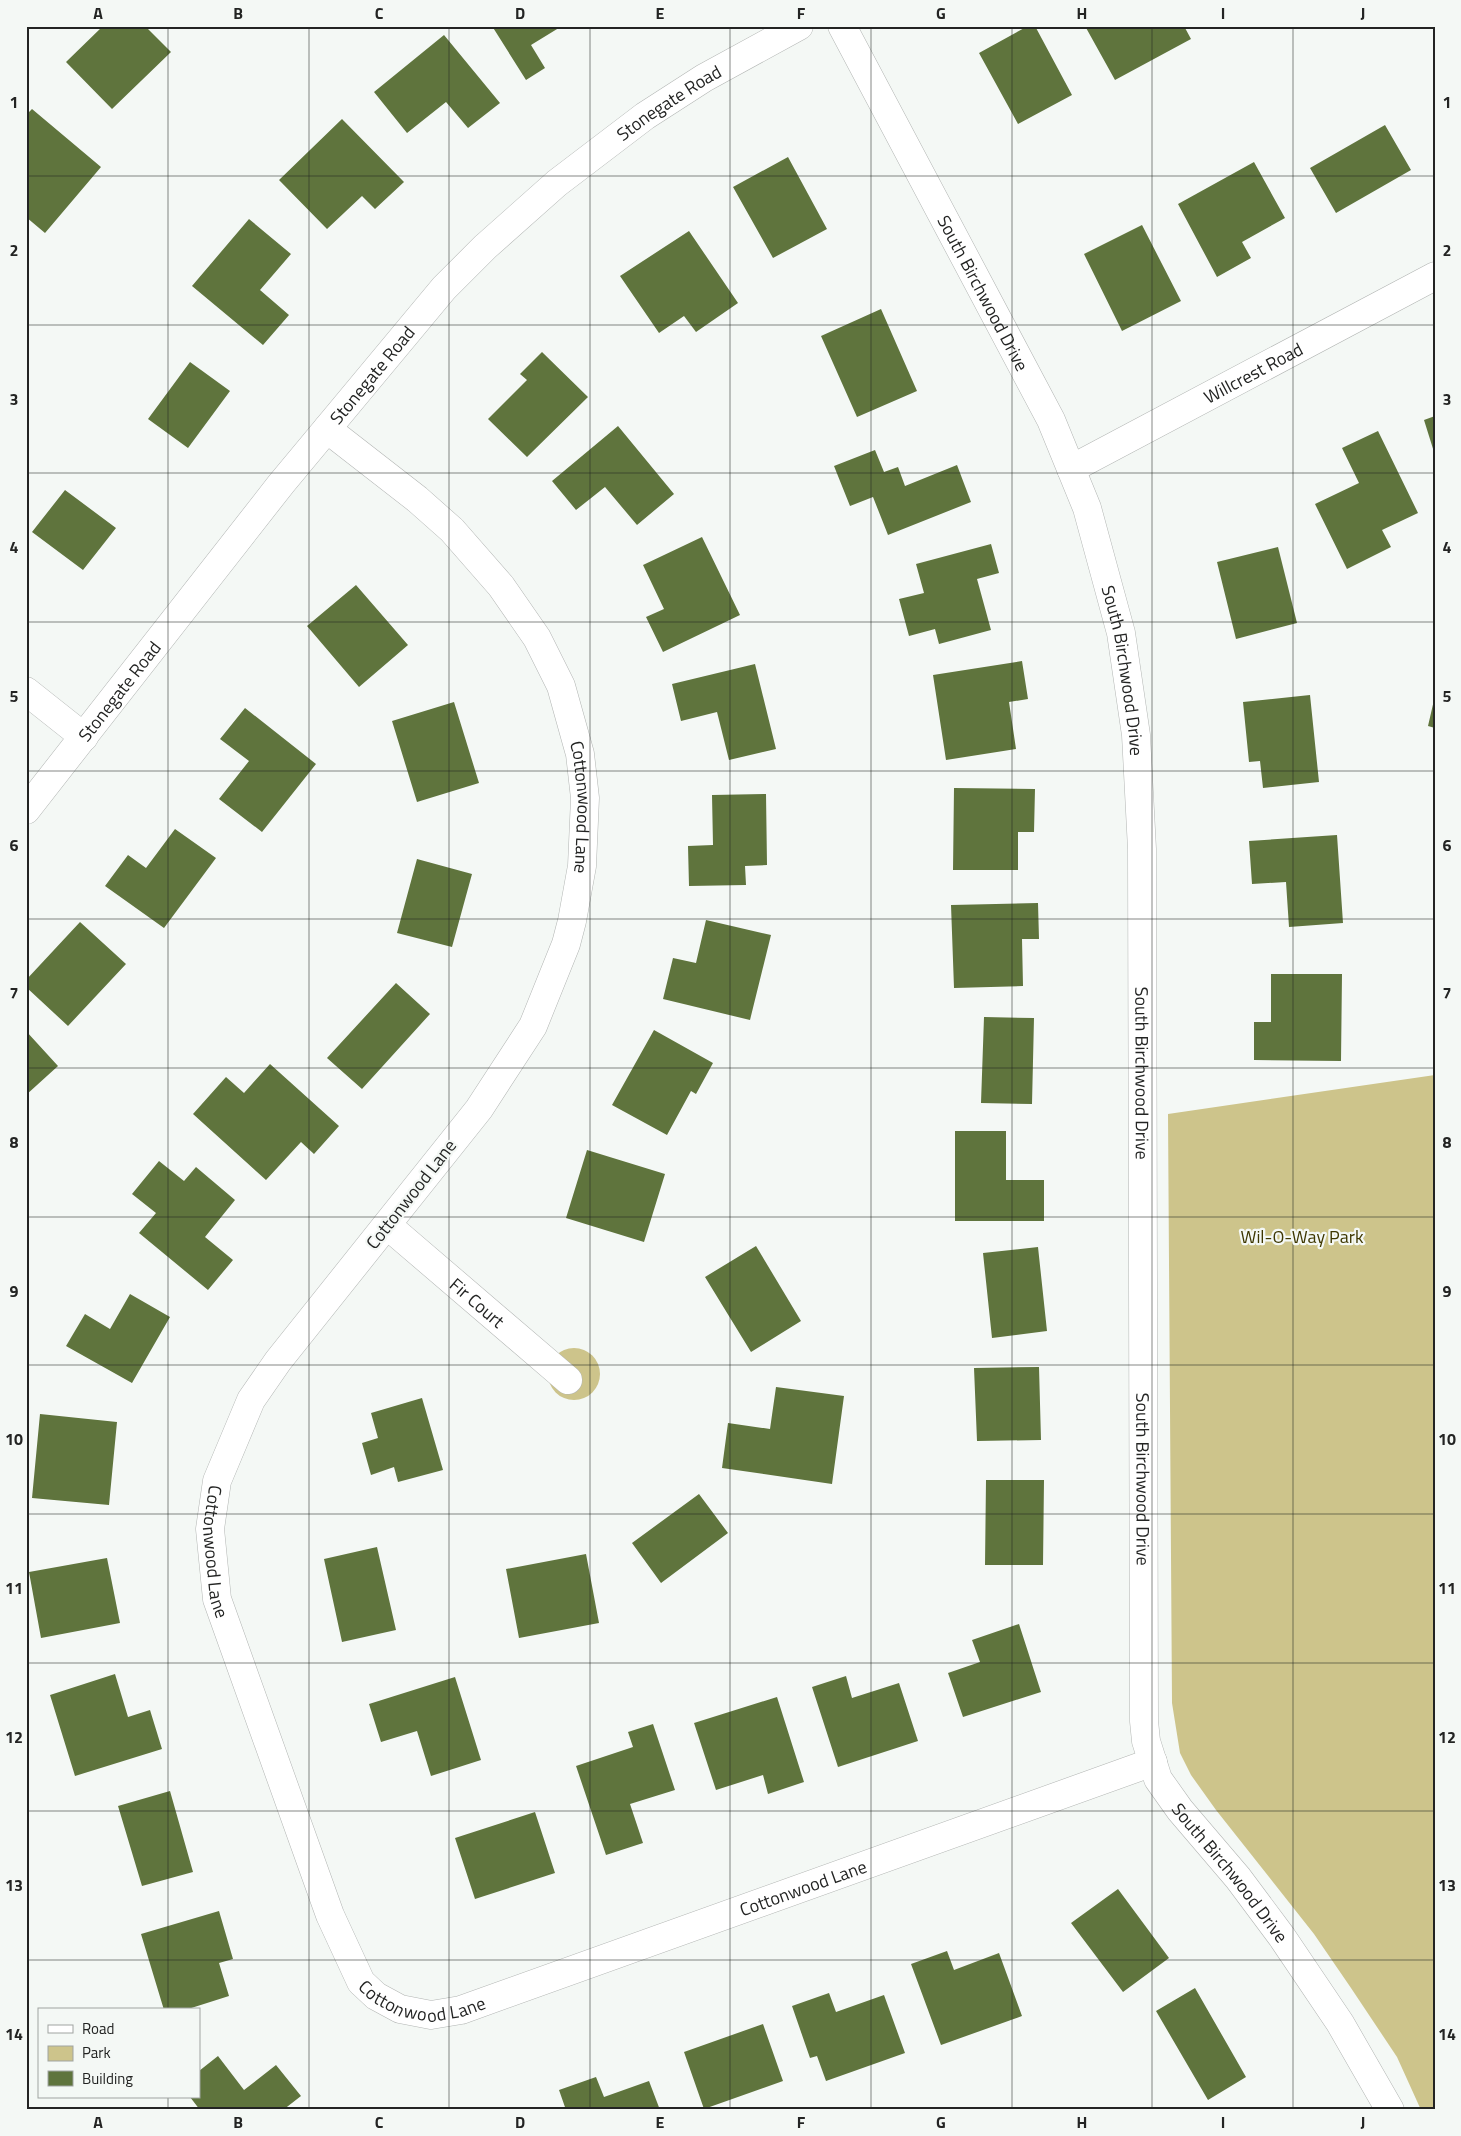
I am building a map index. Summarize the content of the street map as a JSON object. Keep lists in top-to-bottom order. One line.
{"streets":{"street":["Stonegate Road","South Birchwood Drive","Willcrest Road","Cottonwood Lane","Fir Court"]},"crossings":[["Stonegate Road","Cottonwood Lane"],["South Birchwood Drive","Willcrest Road"],["South Birchwood Drive","Cottonwood Lane"],["Cottonwood Lane","Fir Court"]],"parks":["Wil-O-Way Park"],"legend":["Road","Park","Building"],"grid":{"columns":["A","B","C","D","E","F","G","H","I","J"],"rows":["1","2","3","4","5","6","7","8","9","10","11","12","13","14"]}}
